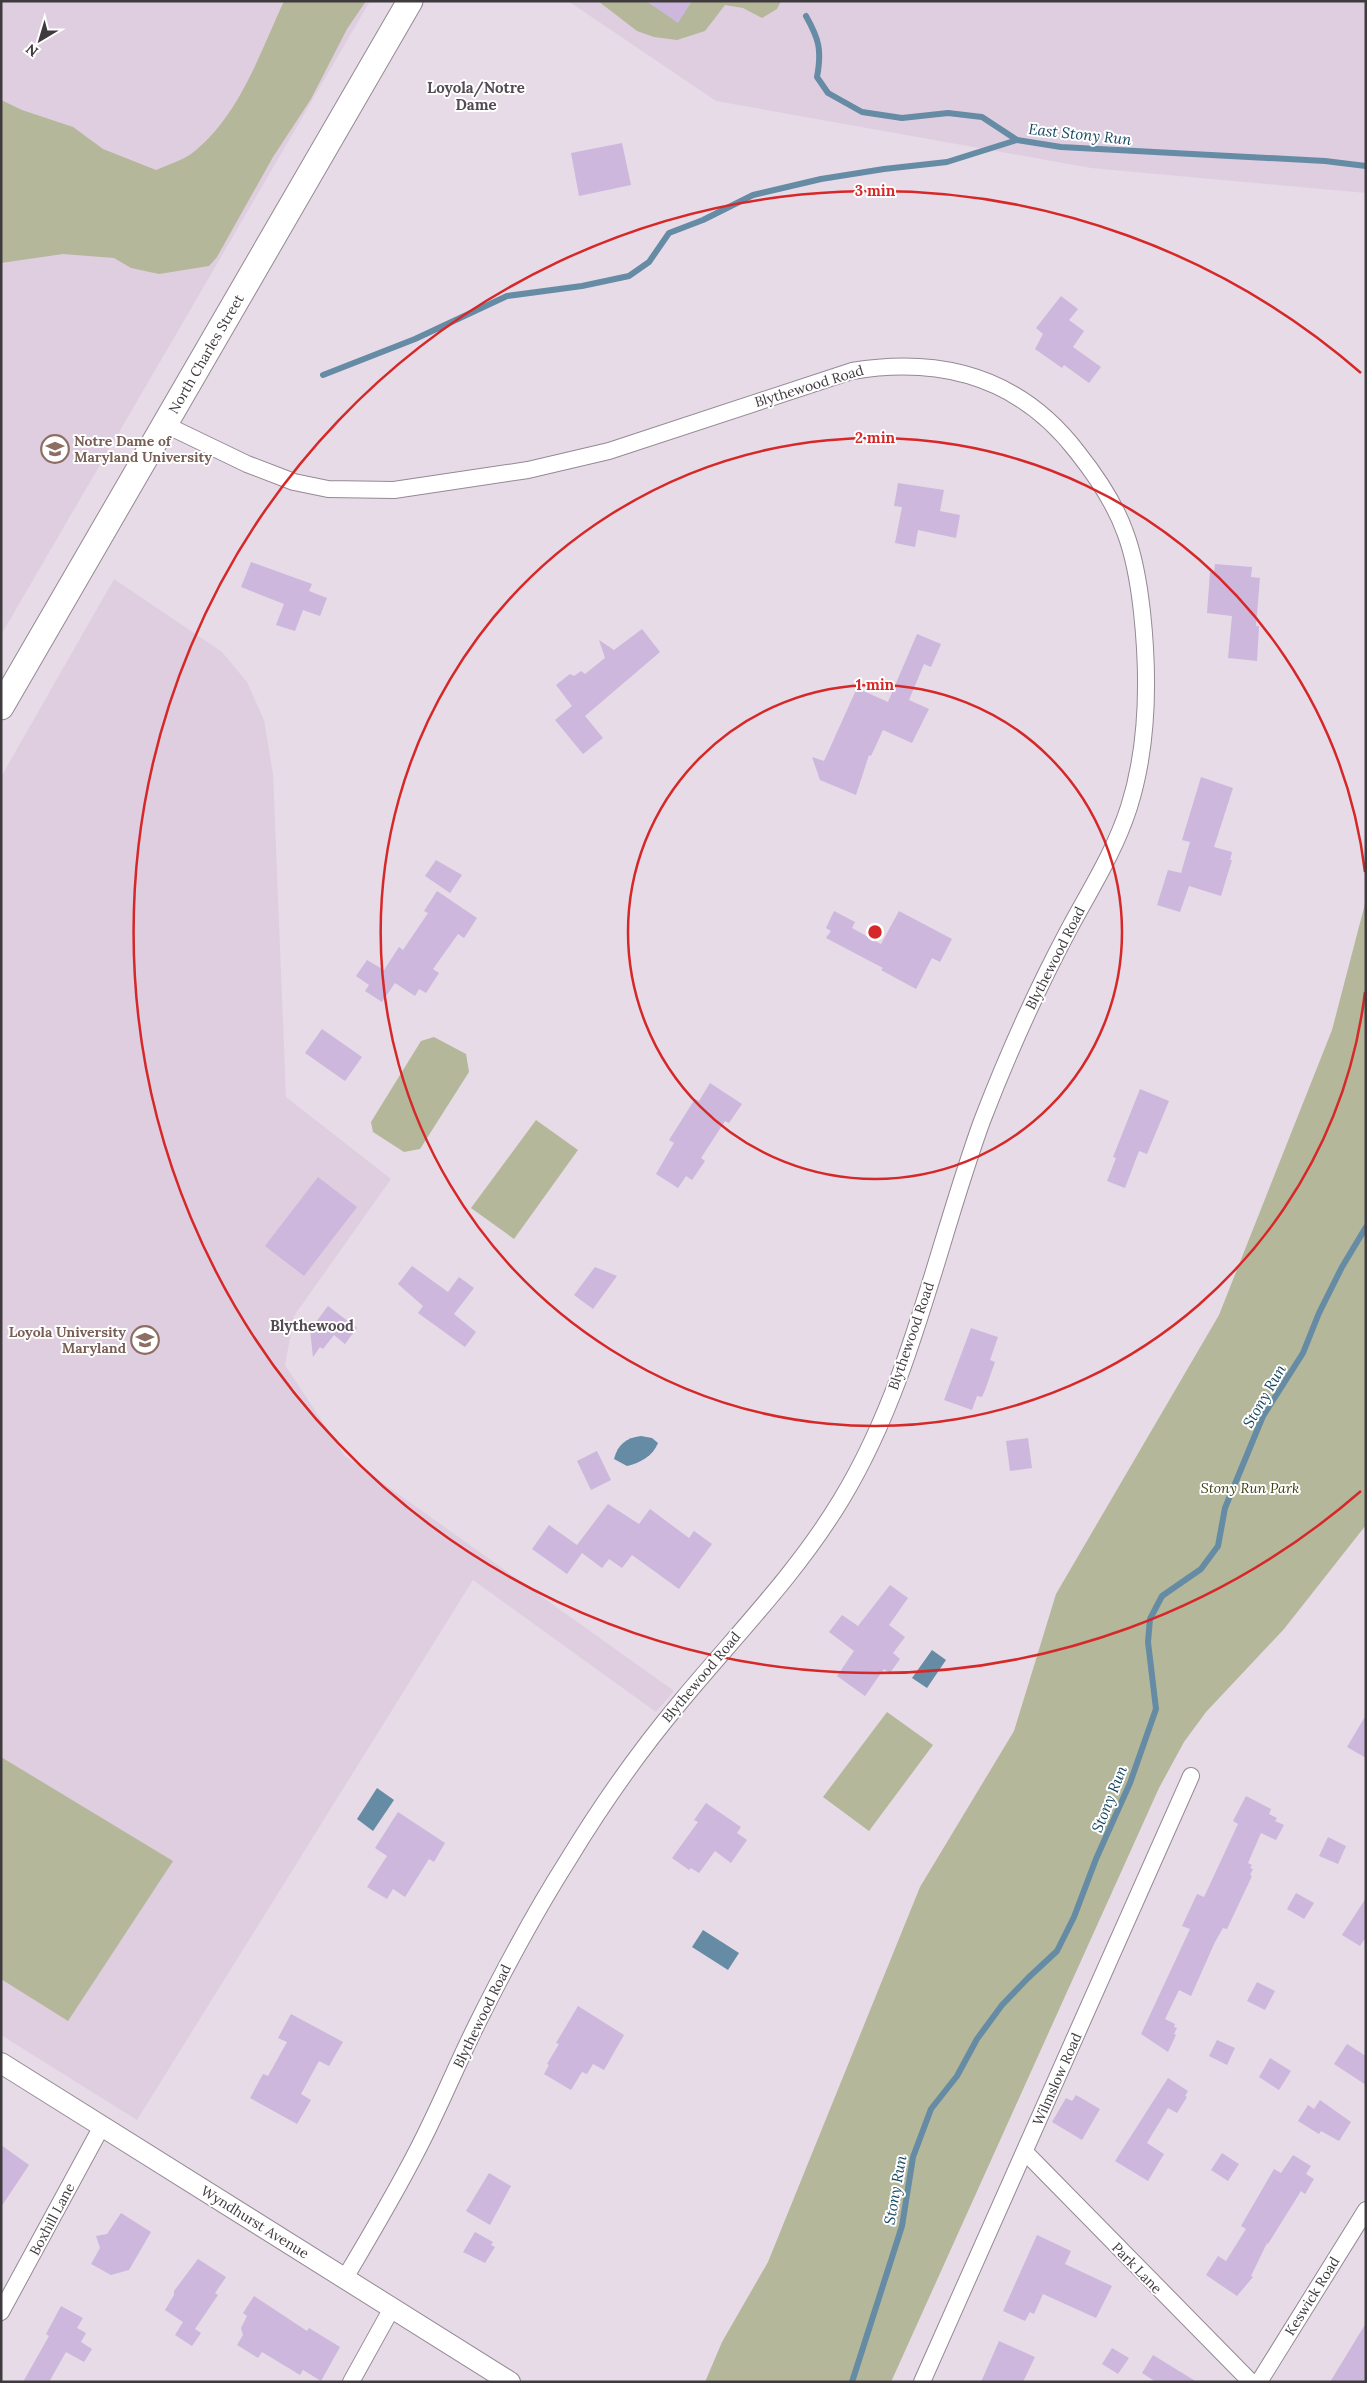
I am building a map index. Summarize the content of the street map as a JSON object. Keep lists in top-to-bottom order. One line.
{"streets":{"main road":["North Charles Street"],"street":["Blythewood Road","Wilmslow Road","Boxhill Lane","Wyndhurst Avenue","Park Lane","Keswick Road"]},"crossings":[["North Charles Street","Blythewood Road"],["Blythewood Road","Wyndhurst Avenue"],["Wilmslow Road","Park Lane"],["Boxhill Lane","Wyndhurst Avenue"]],"districts":["Loyola/Notre Dame","Blythewood"],"water":["East Stony Run","Stony Run"],"parks":["Stony Run Park"],"places":{"school or university":["Notre Dame of Maryland University","Loyola University Maryland"]},"north":"bottom left","rings":["3 min","2 min","1 min"]}
